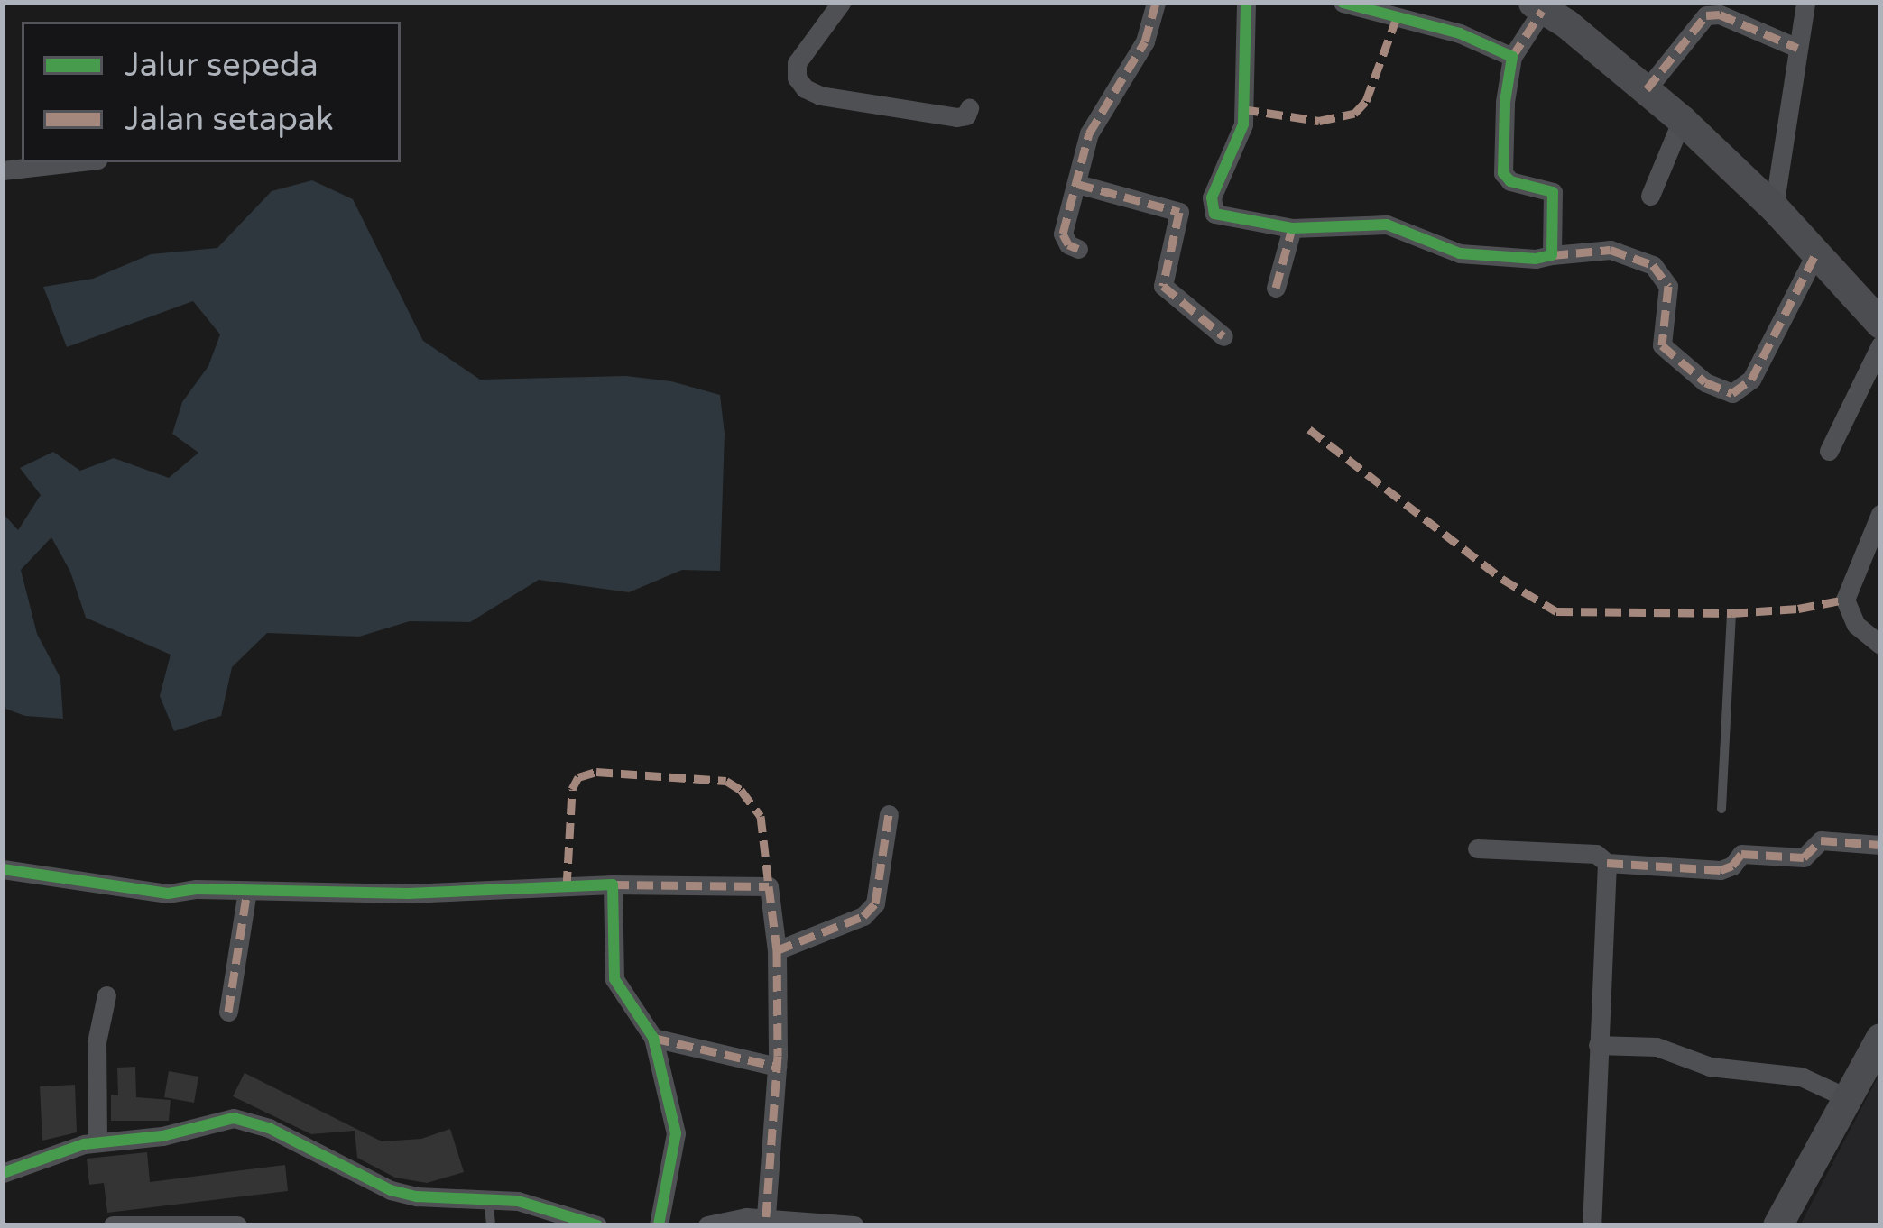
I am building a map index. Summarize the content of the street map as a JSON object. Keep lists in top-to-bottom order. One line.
{"legend":["Jalur sepeda","Jalan setapak"]}
